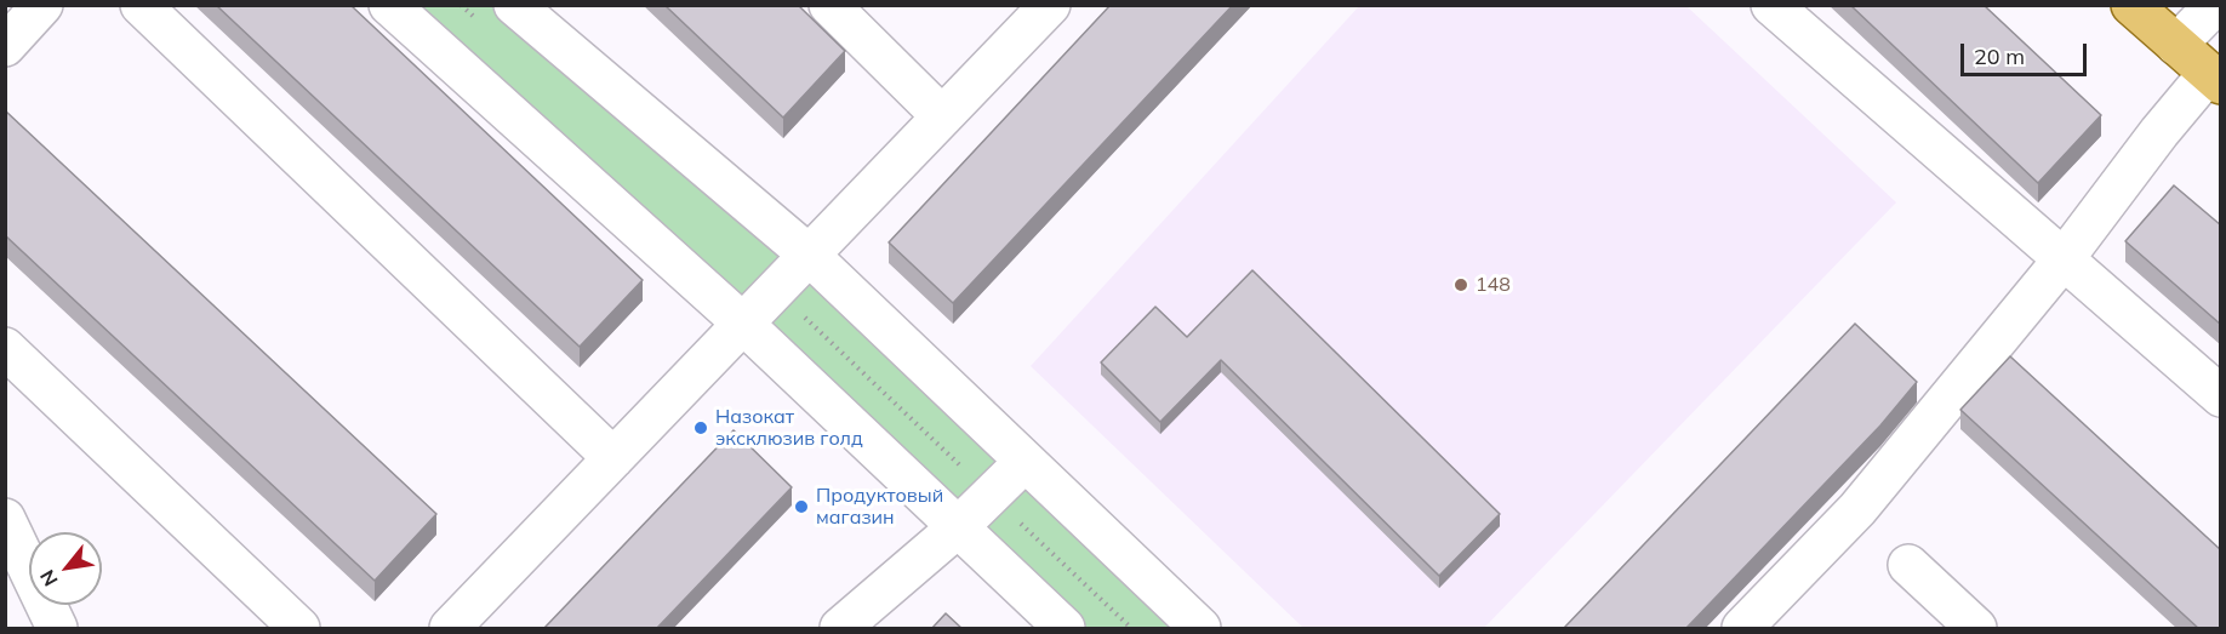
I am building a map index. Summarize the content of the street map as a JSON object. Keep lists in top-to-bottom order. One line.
{"places":["148","Назокат эксклюзив голд","Продуктовый магазин"],"scale_bar":"20 m","north":"bottom left"}
